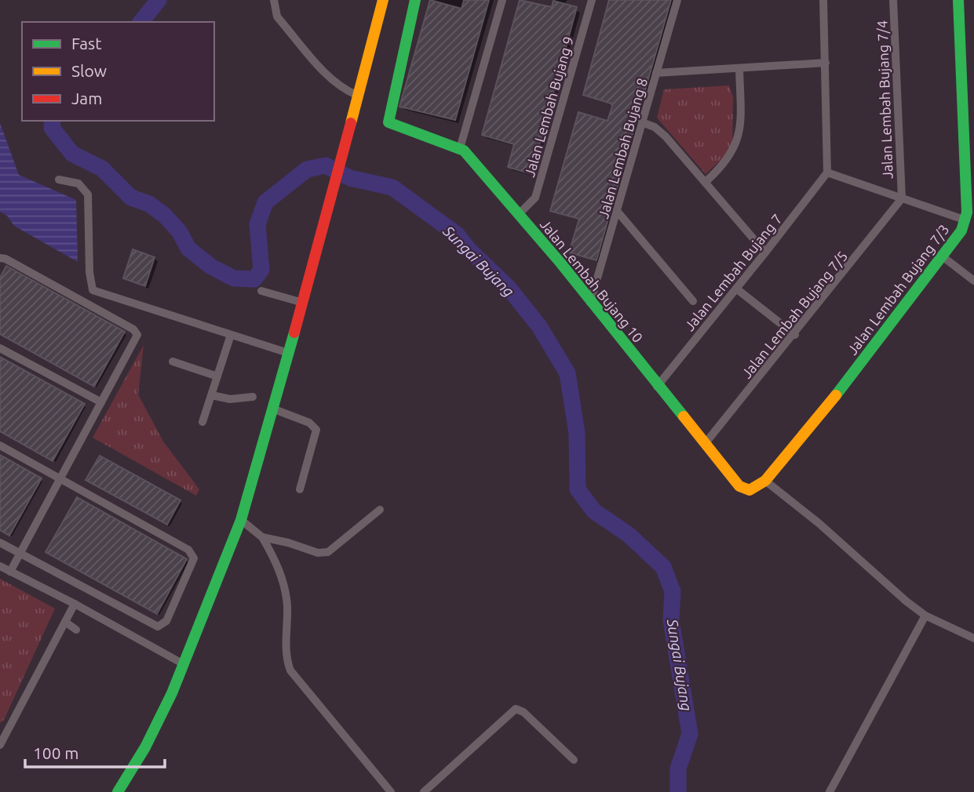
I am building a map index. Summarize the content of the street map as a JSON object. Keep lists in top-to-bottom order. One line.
{"streets":{"street":["Jalan Lembah Bujang 7/4","Jalan Lembah Bujang 9","Jalan Lembah Bujang 8","Jalan Lembah Bujang 7","Jalan Lembah Bujang 10","Jalan Lembah Bujang 7/3","Jalan Lembah Bujang 7/5"]},"crossings":[["Jalan Lembah Bujang 7/4","Jalan Lembah Bujang 7/5"],["Jalan Lembah Bujang 9","Jalan Lembah Bujang 10"],["Jalan Lembah Bujang 8","Jalan Lembah Bujang 10"],["Jalan Lembah Bujang 7","Jalan Lembah Bujang 10"],["Jalan Lembah Bujang 10","Jalan Lembah Bujang 7/3"],["Jalan Lembah Bujang 10","Jalan Lembah Bujang 7/5"]],"water":["Sungai Bujang"],"legend":["Fast","Slow","Jam"],"scale_bar":"100 m"}
